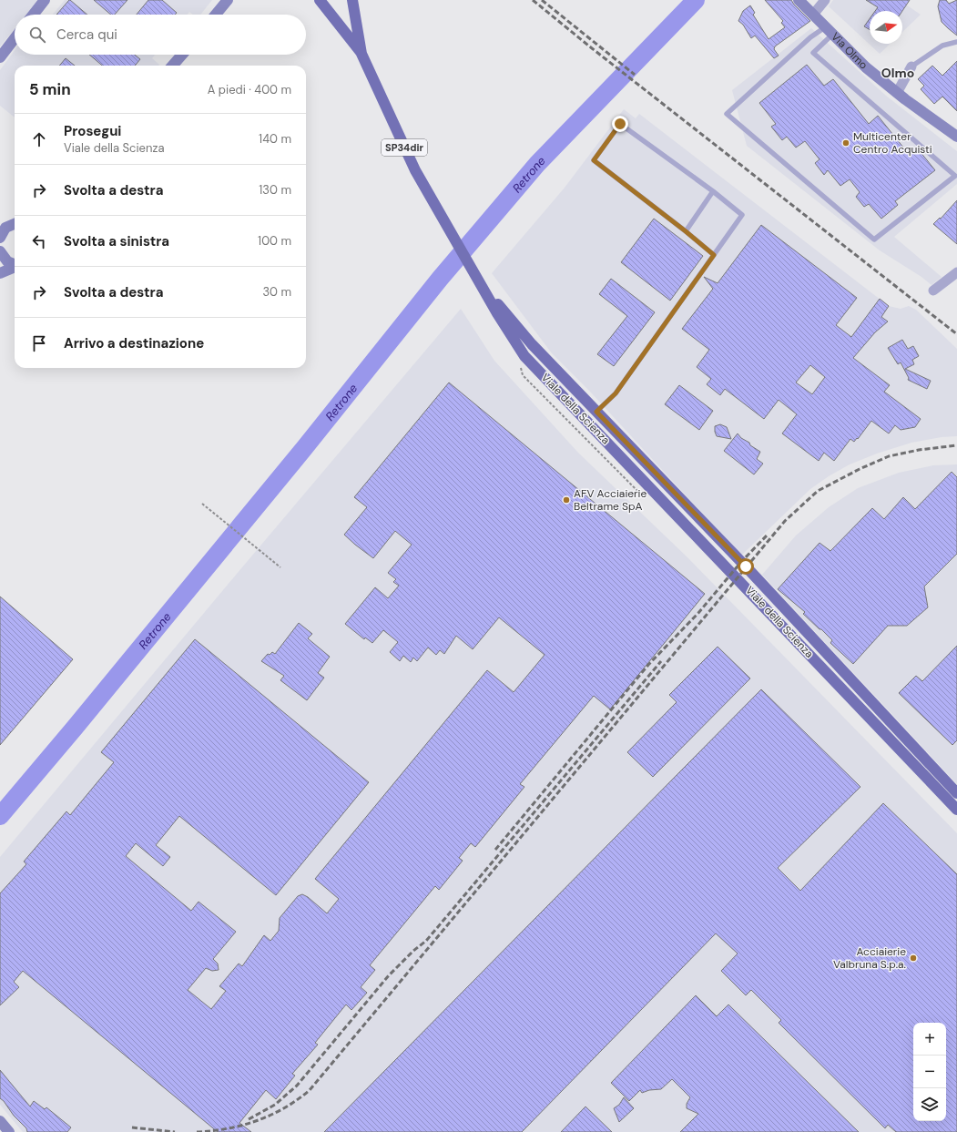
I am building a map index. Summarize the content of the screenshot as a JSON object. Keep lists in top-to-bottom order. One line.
{"streets":{"main road":["Via Olmo","SP34dir","Viale della Scienza"]},"crossings":[["SP34dir","Viale della Scienza"]],"districts":["Olmo"],"water":["Retrone"],"places":["Multicenter Centro Acquisti","AFV Acciaierie Beltrame SpA","Acciaierie Valbruna S.p.a."],"north":"right","page":{"search":"Cerca qui","heading":["5 min","A piedi · 400 m"],"list":[["Prosegui","Viale della Scienza","140 m"],["Svolta a destra","130 m"],["Svolta a sinistra","100 m"],["Svolta a destra","30 m"],"Arrivo a destinazione"],"map_buttons":["+","−"]}}
